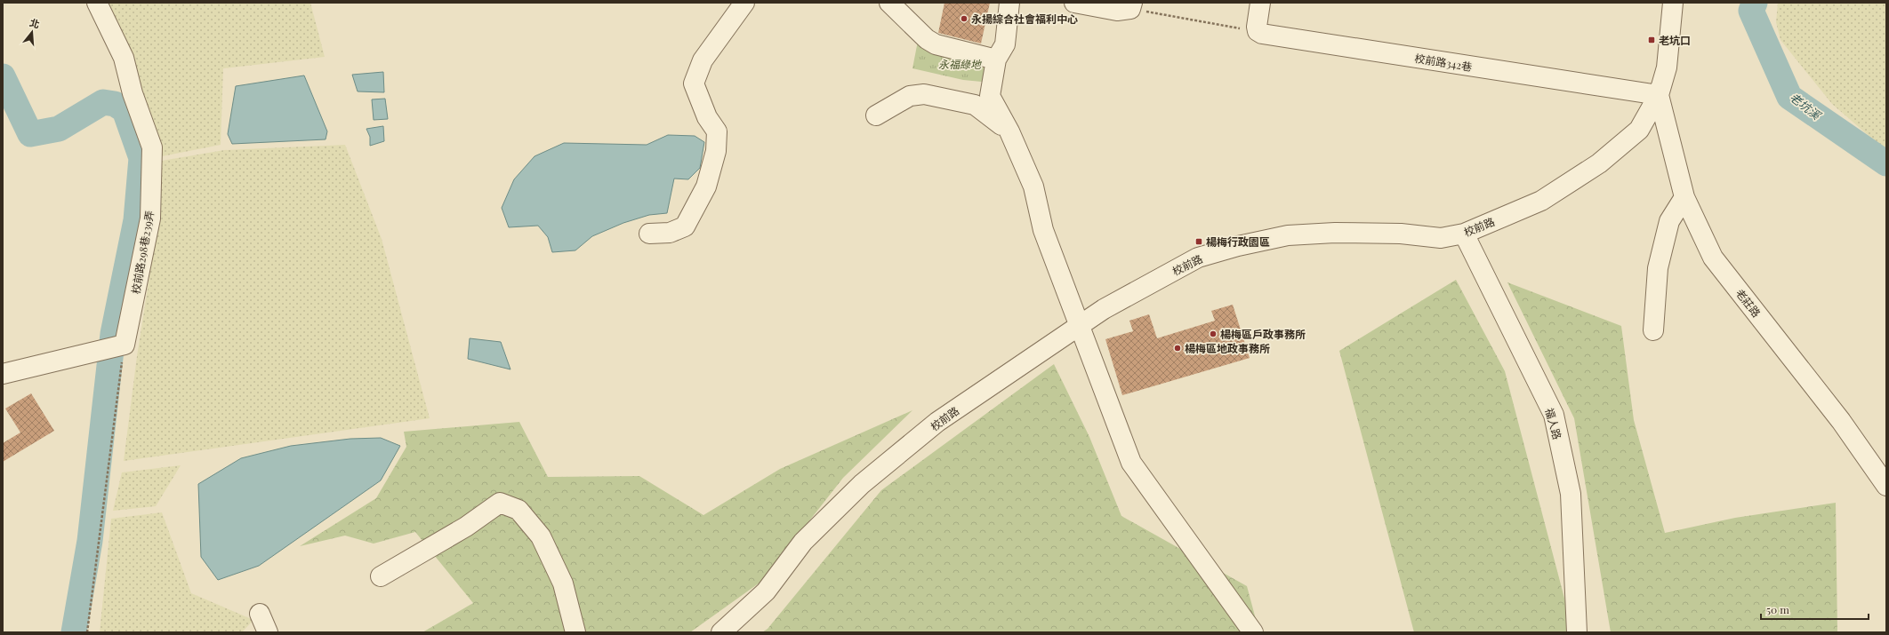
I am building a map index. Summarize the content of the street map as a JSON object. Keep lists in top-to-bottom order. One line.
{"streets":{"street":["校前路342巷","校前路","校前路298巷239弄","老莊路","福人路"]},"crossings":[["校前路342巷","校前路"],["校前路342巷","老莊路"],["校前路","老莊路"],["校前路","福人路"]],"water":["老坑溪"],"parks":["永福綠地"],"places":{"other":["永揚綜合社會福利中心","楊梅區戶政事務所","楊梅區地政事務所"],"transit":["老坑口","楊梅行政園區"]},"scale_bar":"50 m","north":"top"}
